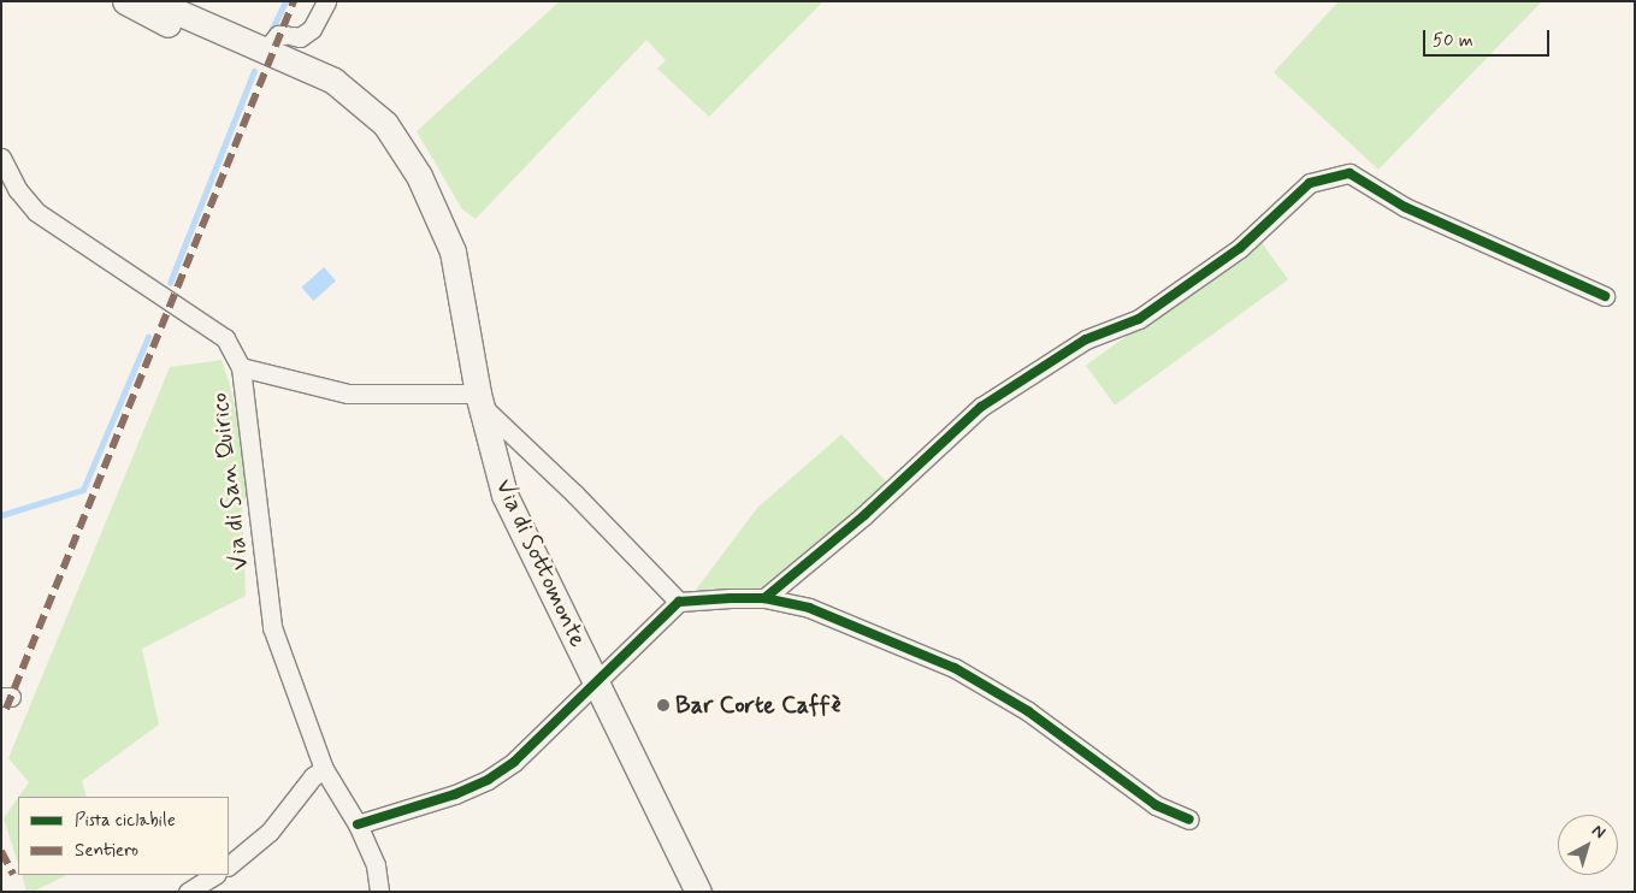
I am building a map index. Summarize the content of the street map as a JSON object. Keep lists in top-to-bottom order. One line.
{"streets":{"main road":["Via di Sottomonte"],"street":["Via di San Quirico"]},"places":["Bar Corte Caffè"],"legend":["Pista ciclabile","Sentiero"],"scale_bar":"50 m","north":"top right"}
